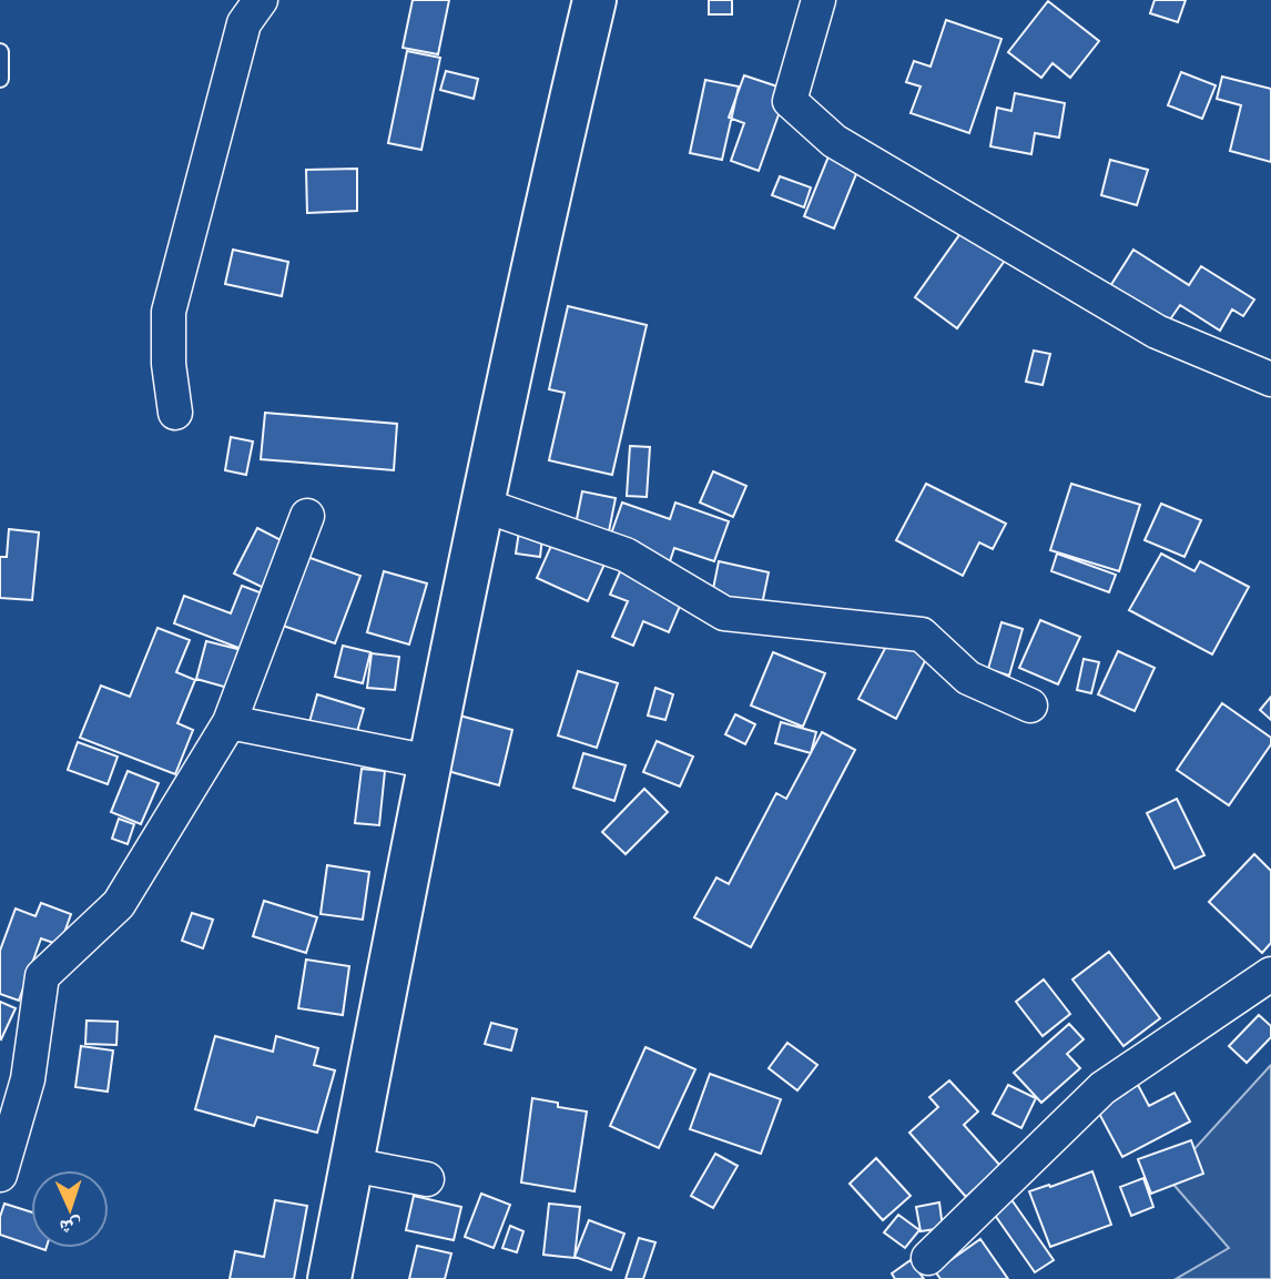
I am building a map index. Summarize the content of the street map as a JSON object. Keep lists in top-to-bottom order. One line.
{"north":"bottom"}
